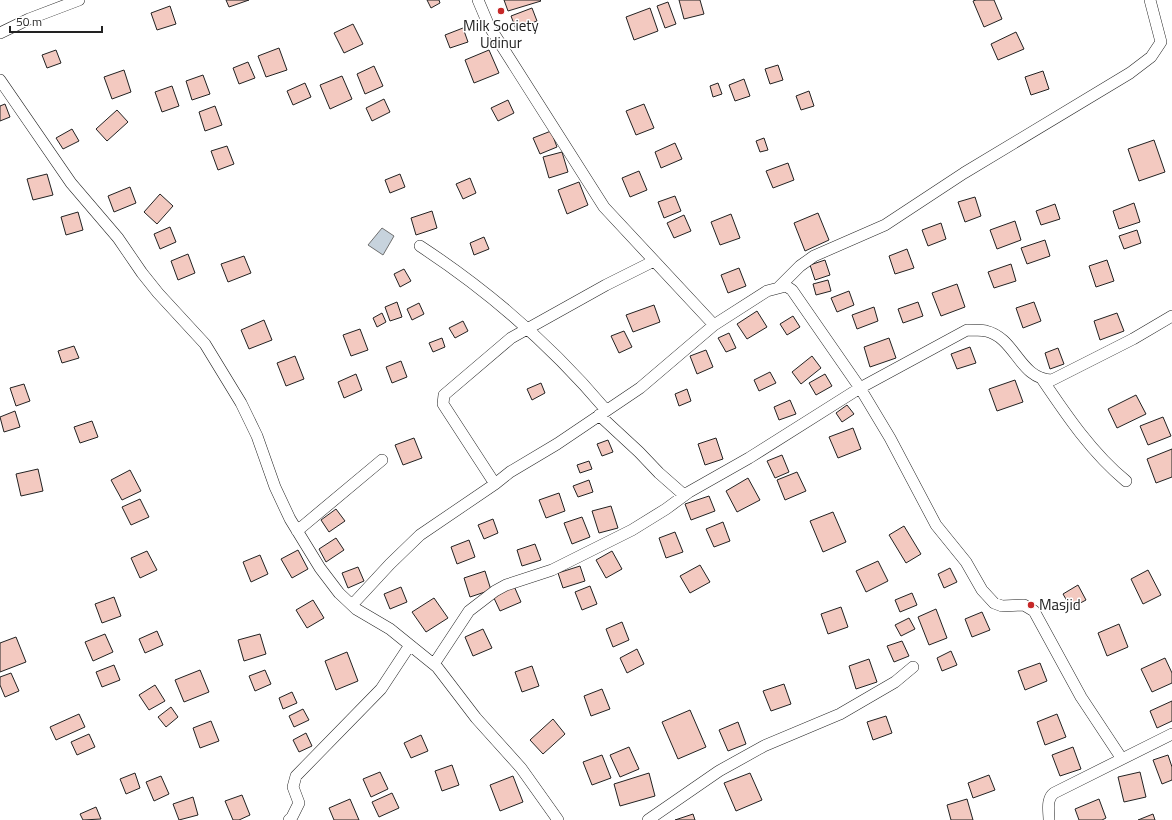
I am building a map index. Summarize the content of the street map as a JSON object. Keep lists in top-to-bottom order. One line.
{"places":["Milk Society Udinur","Masjid"],"scale_bar":"50 m"}
